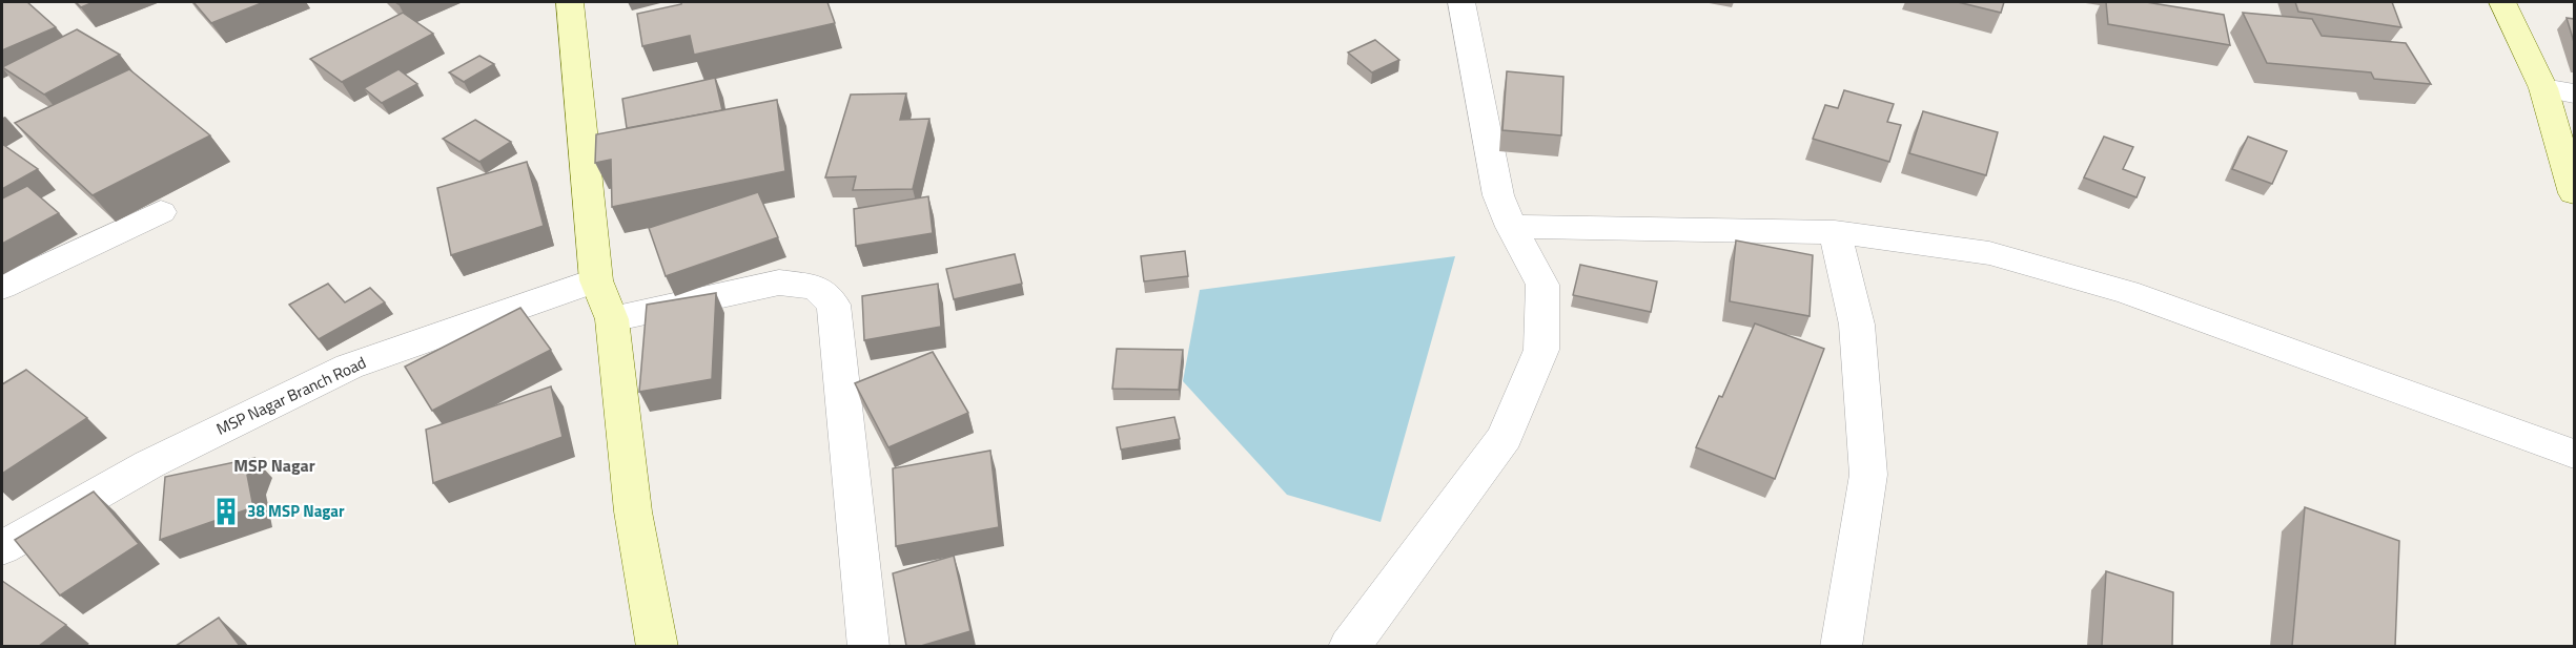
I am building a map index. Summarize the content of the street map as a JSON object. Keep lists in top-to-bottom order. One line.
{"streets":{"street":["MSP Nagar Branch Road"]},"districts":["MSP Nagar"],"places":{"building":["38 MSP Nagar"]}}
